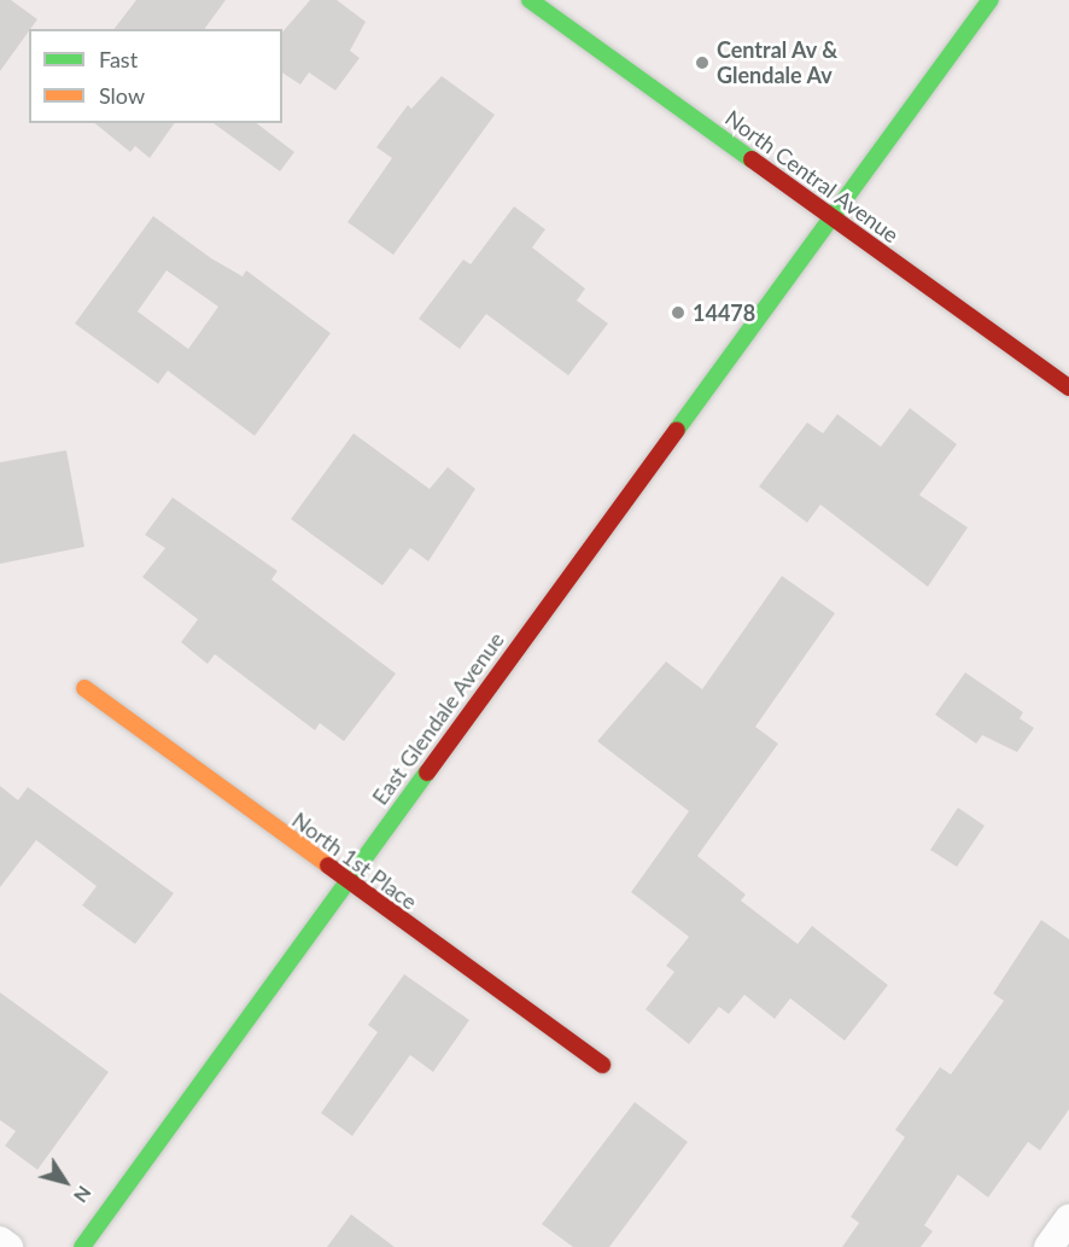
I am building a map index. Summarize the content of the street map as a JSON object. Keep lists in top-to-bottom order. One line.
{"streets":{"main road":["North Central Avenue","East Glendale Avenue","North 1st Place"]},"crossings":[["North Central Avenue","East Glendale Avenue"],["East Glendale Avenue","North 1st Place"]],"places":["Central Av & Glendale Av","14478"],"legend":["Fast","Slow"],"north":"bottom right"}
